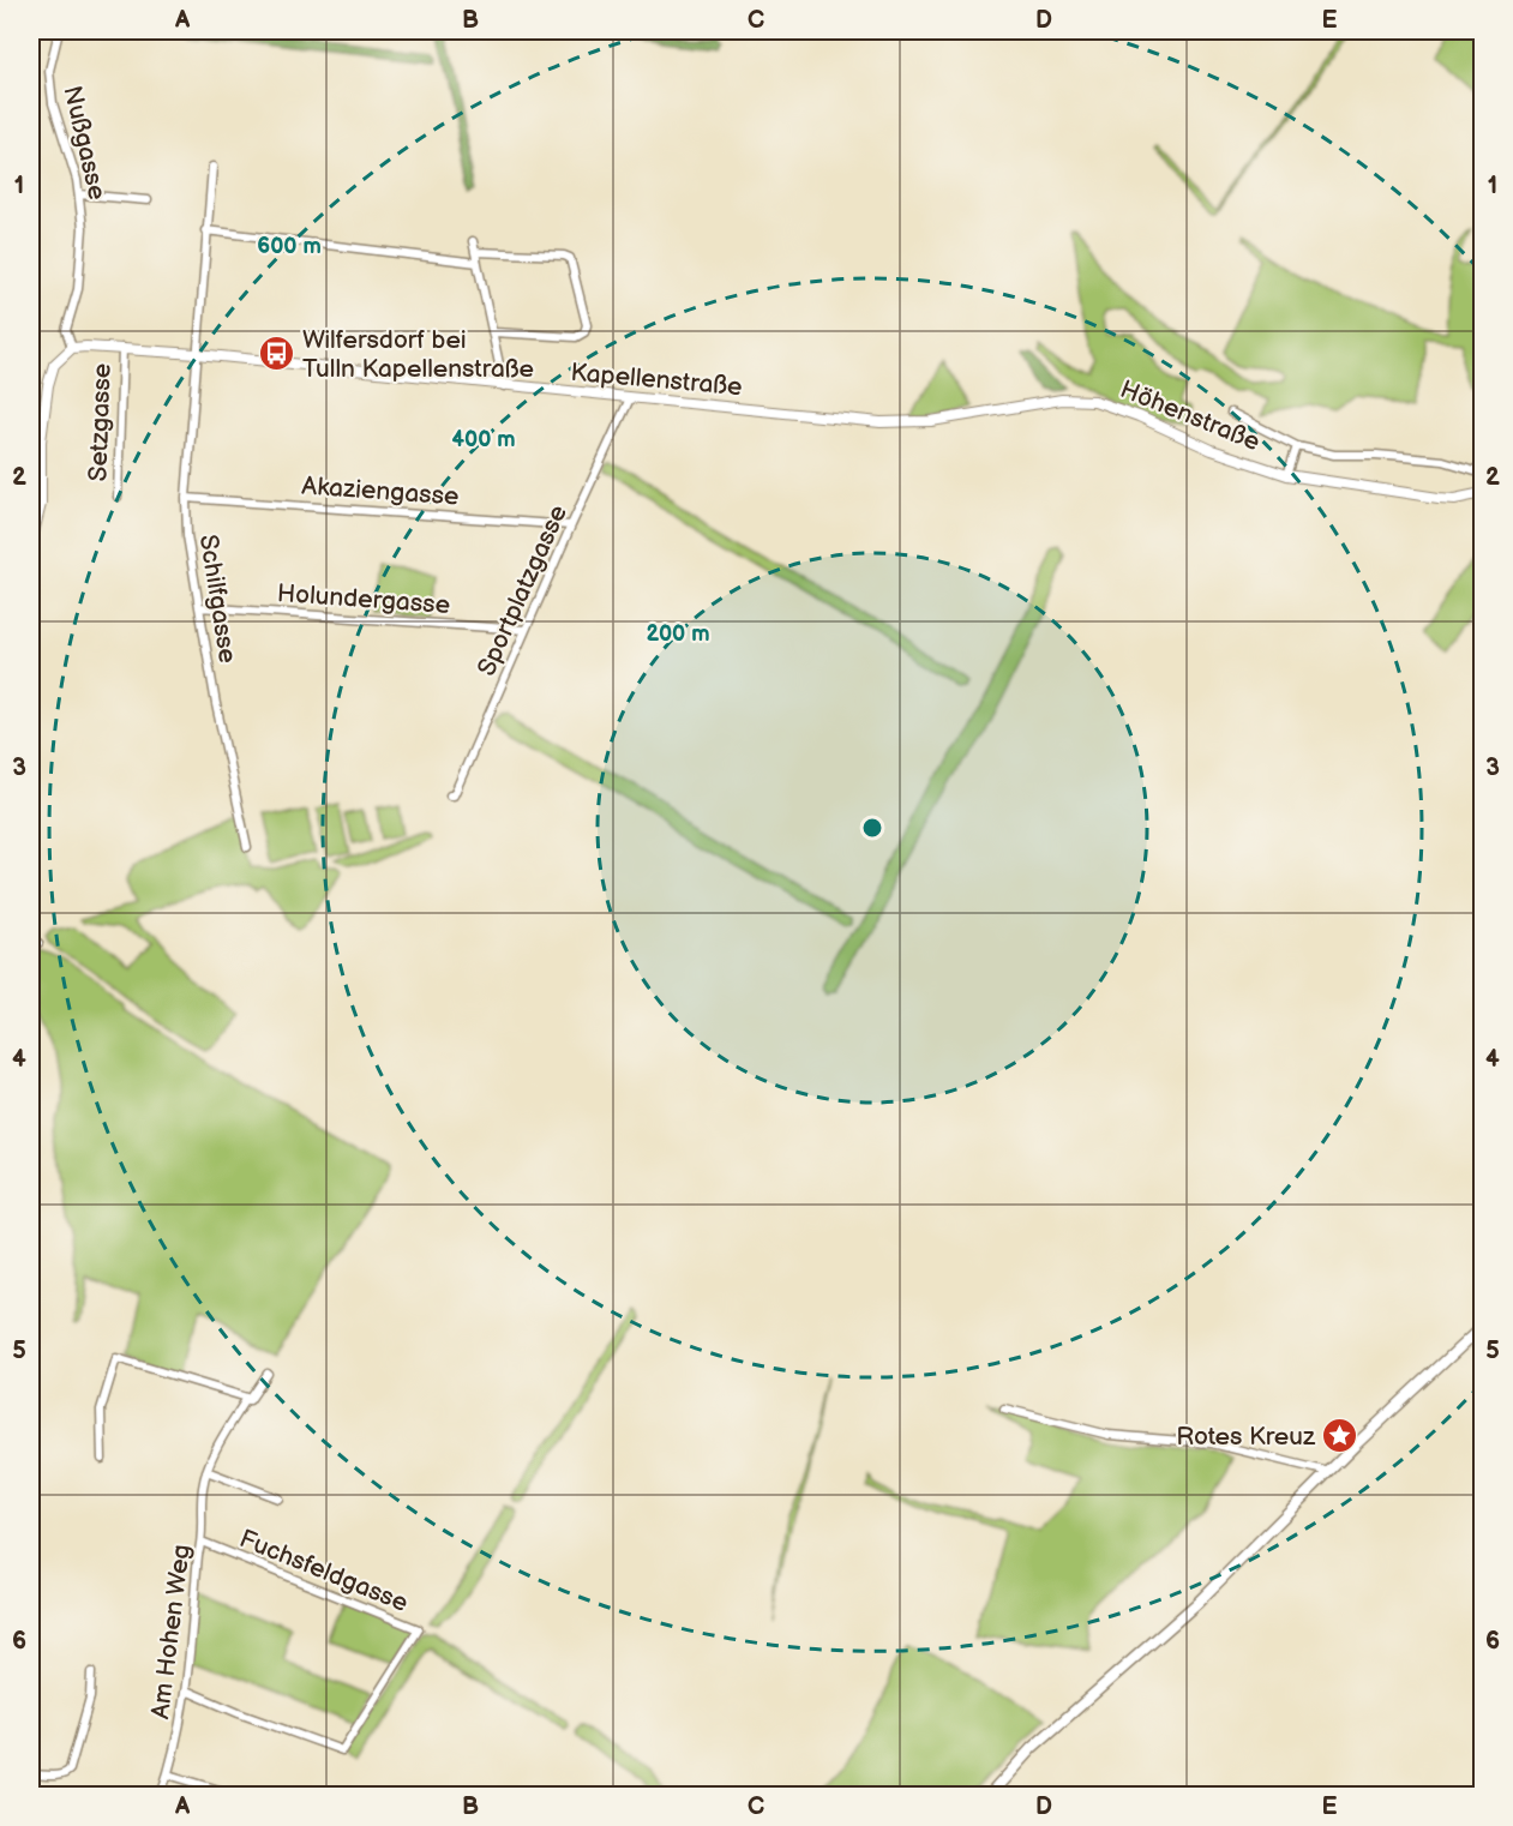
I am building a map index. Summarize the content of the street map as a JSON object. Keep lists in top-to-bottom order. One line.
{"streets":{"street":["Nußgasse","Kapellenstraße","Höhenstraße","Setzgasse","Akaziengasse","Sportplatzgasse","Schilfgasse","Holundergasse","Fuchsfeldgasse","Am Hohen Weg"]},"crossings":[["Nußgasse","Kapellenstraße"],["Kapellenstraße","Höhenstraße"],["Kapellenstraße","Setzgasse"],["Kapellenstraße","Sportplatzgasse"],["Kapellenstraße","Schilfgasse"],["Akaziengasse","Sportplatzgasse"],["Akaziengasse","Schilfgasse"],["Sportplatzgasse","Holundergasse"],["Schilfgasse","Holundergasse"],["Fuchsfeldgasse","Am Hohen Weg"]],"places":{"bus stop":["Wilfersdorf bei Tulln Kapellenstraße"],"place":["Rotes Kreuz"]},"grid":{"columns":["A","B","C","D","E"],"rows":["1","2","3","4","5","6"]},"rings":["600 m","400 m","200 m"]}
